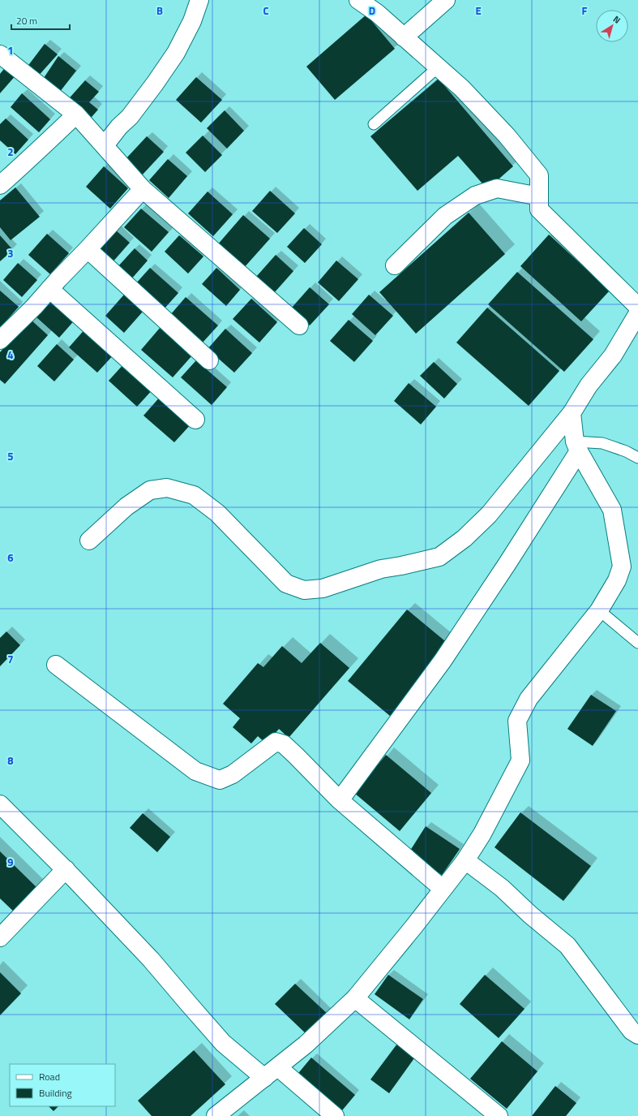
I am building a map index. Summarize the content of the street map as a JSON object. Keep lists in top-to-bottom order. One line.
{"legend":["Road","Building"],"scale_bar":"20 m","north":"top right","grid":{"columns":["B","C","D","E","F"],"rows":["1","2","3","4","5","6","7","8","9"]}}
